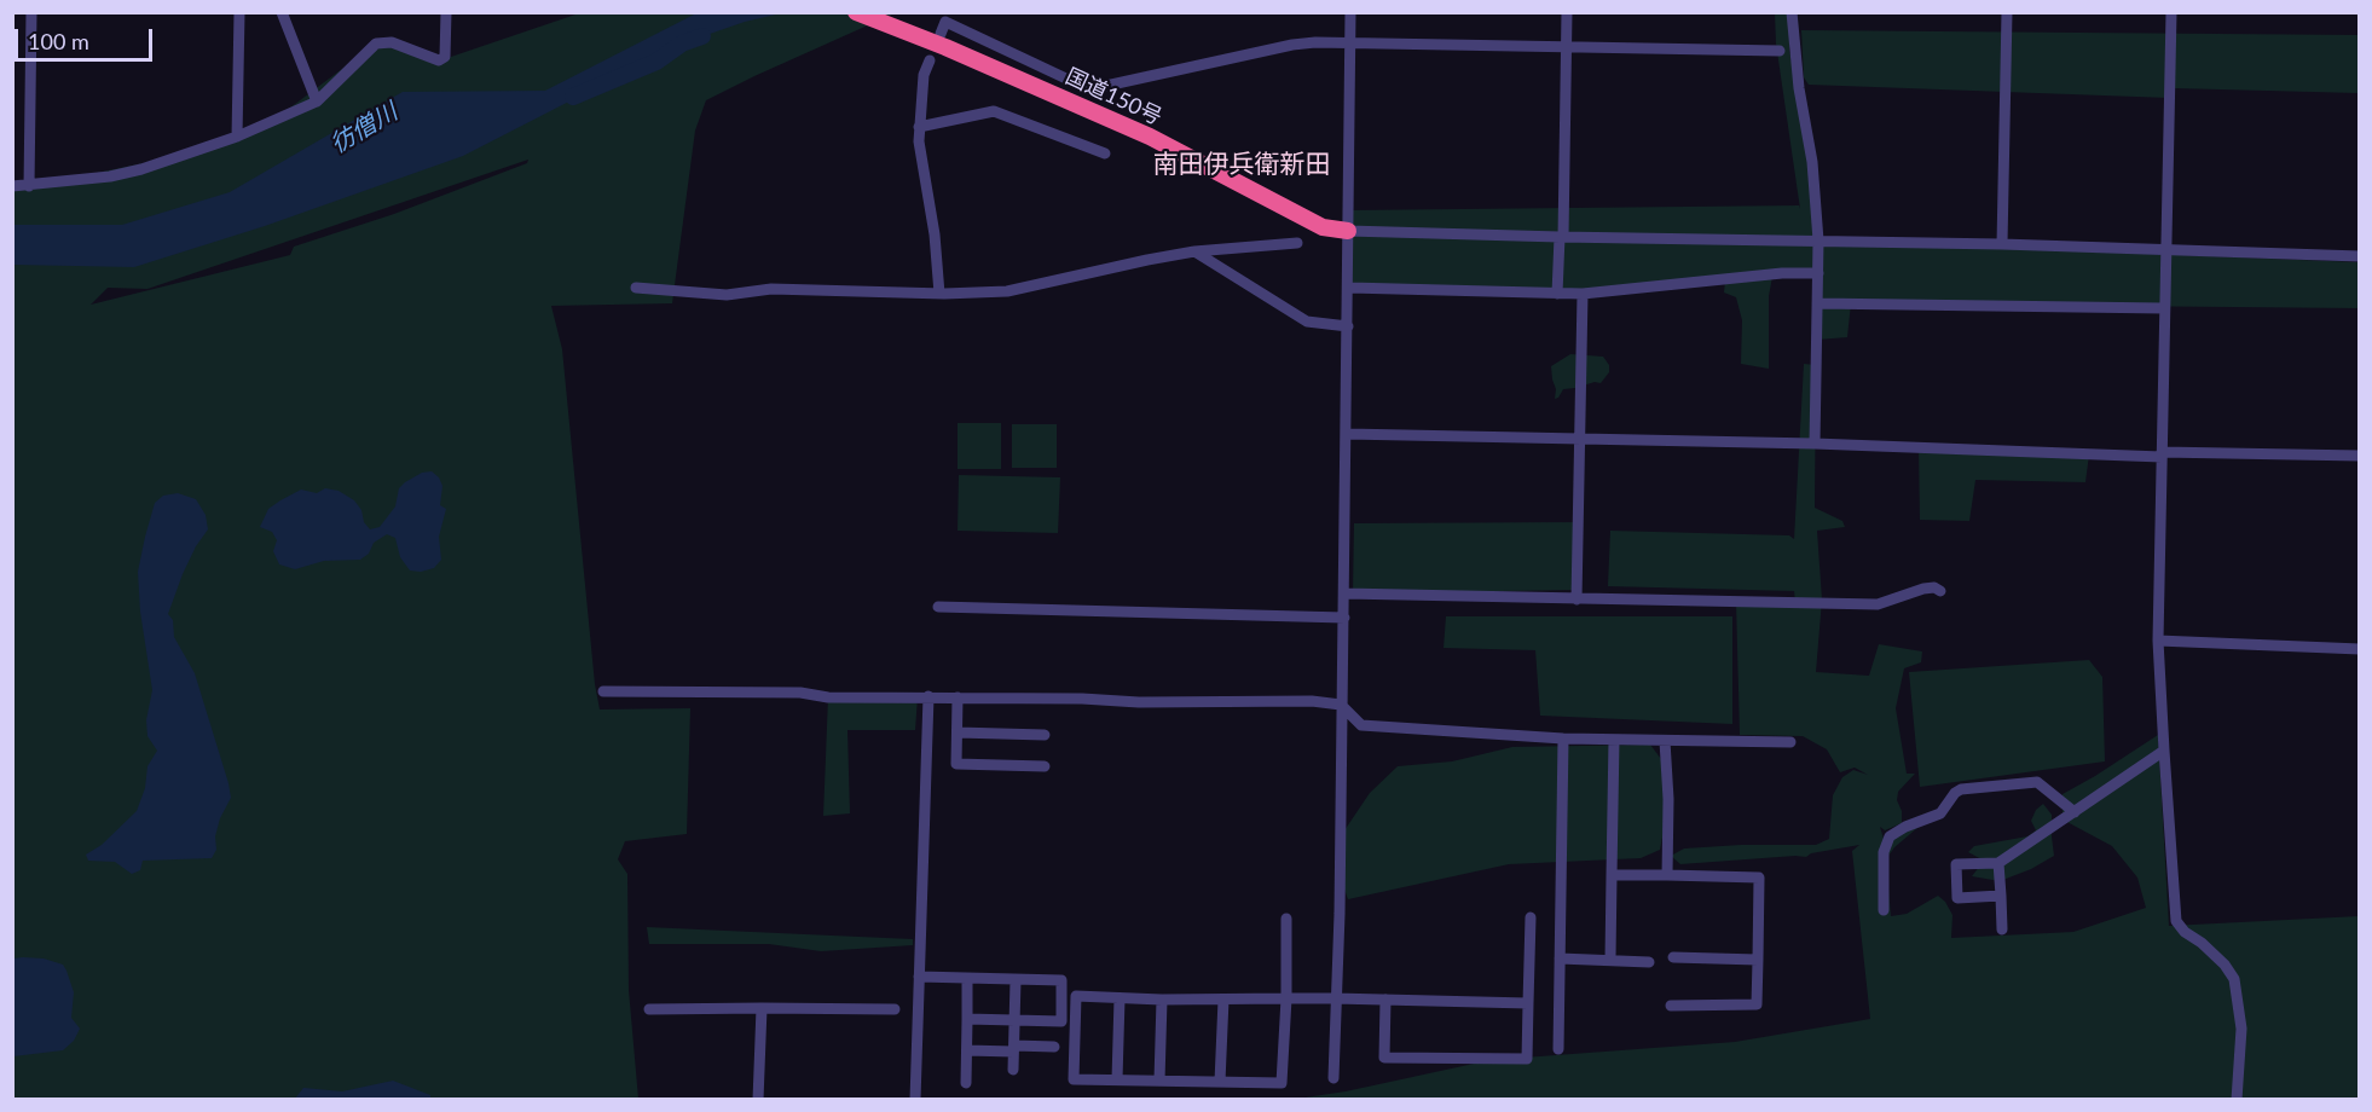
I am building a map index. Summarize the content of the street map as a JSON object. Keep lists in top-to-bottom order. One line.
{"streets":{"highway":["国道150号"]},"districts":["南田伊兵衛新田"],"water":["彷僧川"],"scale_bar":"100 m"}
